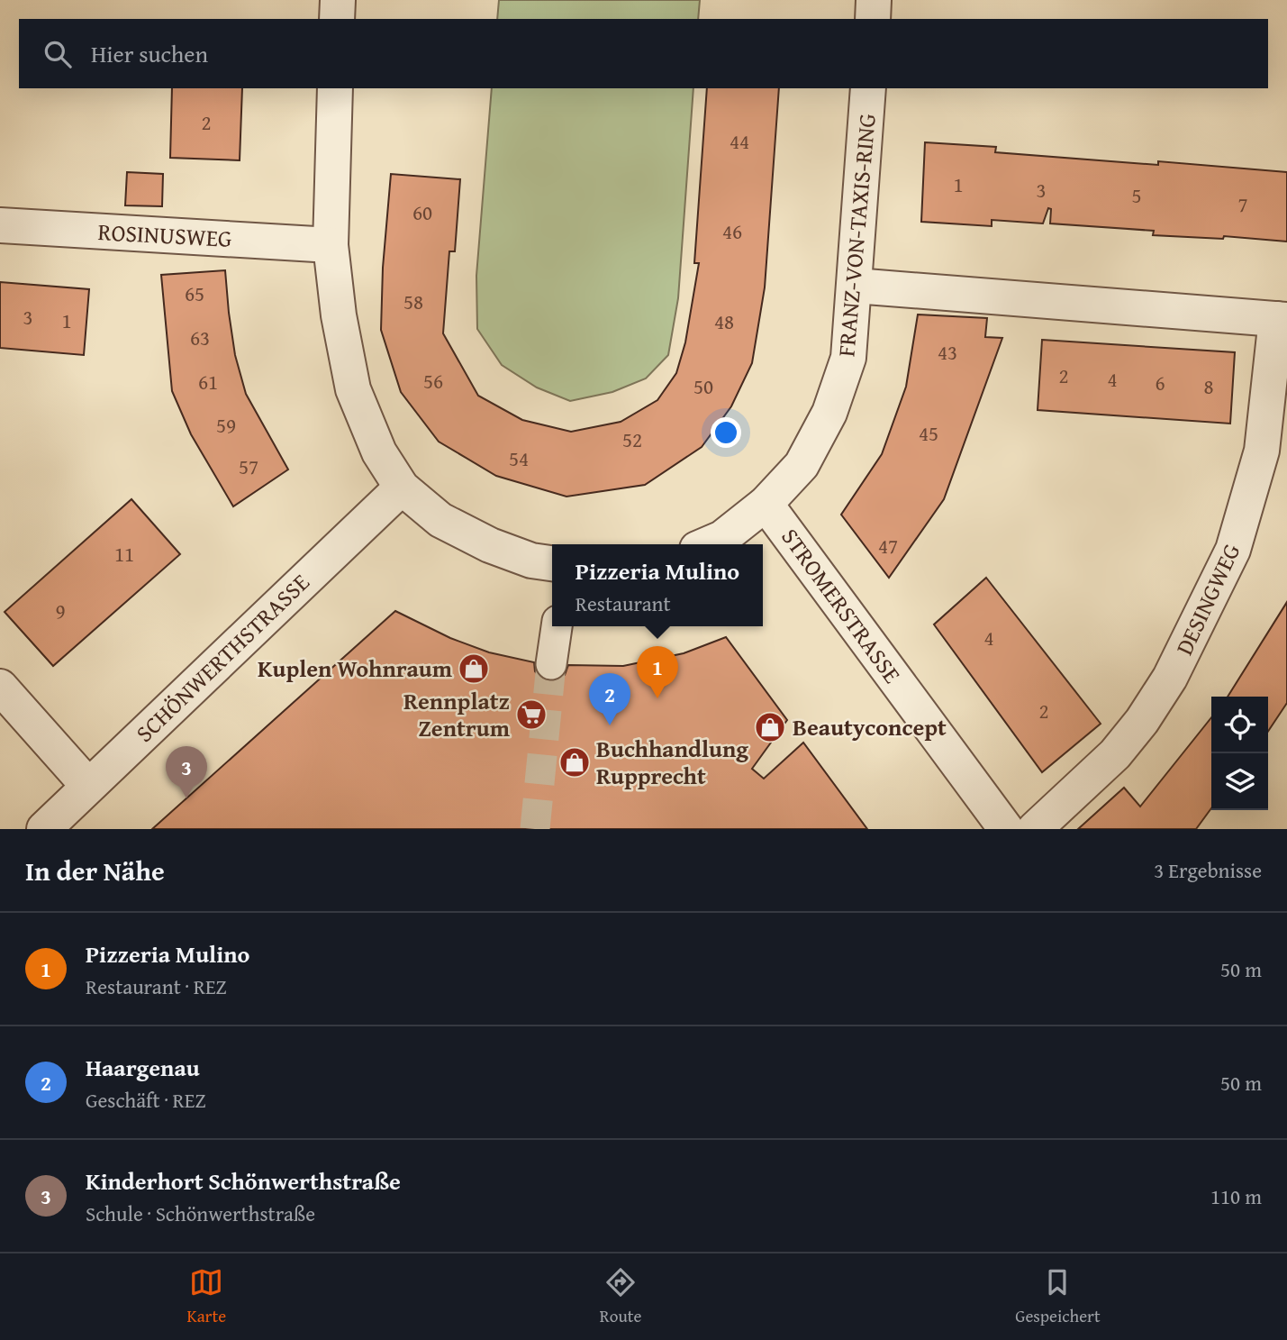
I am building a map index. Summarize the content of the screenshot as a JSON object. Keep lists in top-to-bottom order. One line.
{"streets":{"street":["ROSINUSWEG","FRANZ-VON-TAXIS-RING","DESINGWEG","STROMERSTRASSE","SCHÖNWERTHSTRASSE"]},"crossings":[["FRANZ-VON-TAXIS-RING","DESINGWEG"],["FRANZ-VON-TAXIS-RING","STROMERSTRASSE"]],"places":{"shop":["Kuplen Wohnraum","Beautyconcept","Buchhandlung Rupprecht"],"supermarket":["Rennplatz Zentrum"]},"house_numbers":["2","44","1","3","5","7","60","46","65","58","3","1","48","63","43","2","4","56","61","6","50","8","59","45","52","54","57","47","11","9","4","2"],"page":{"search":"Hier suchen","popup":["Pizzeria Mulino","Restaurant"],"pins":["1","2","3"],"heading":["In der Nähe","3 Ergebnisse"],"list":[{"mark":"1","name":"Pizzeria Mulino","note":"Restaurant · REZ","value":"50 m"},{"mark":"2","name":"Haargenau","note":"Geschäft · REZ","value":"50 m"},{"mark":"3","name":"Kinderhort Schönwerthstraße","note":"Schule · Schönwerthstraße","value":"110 m"}],"nav":["Karte","Route","Gespeichert"]}}
